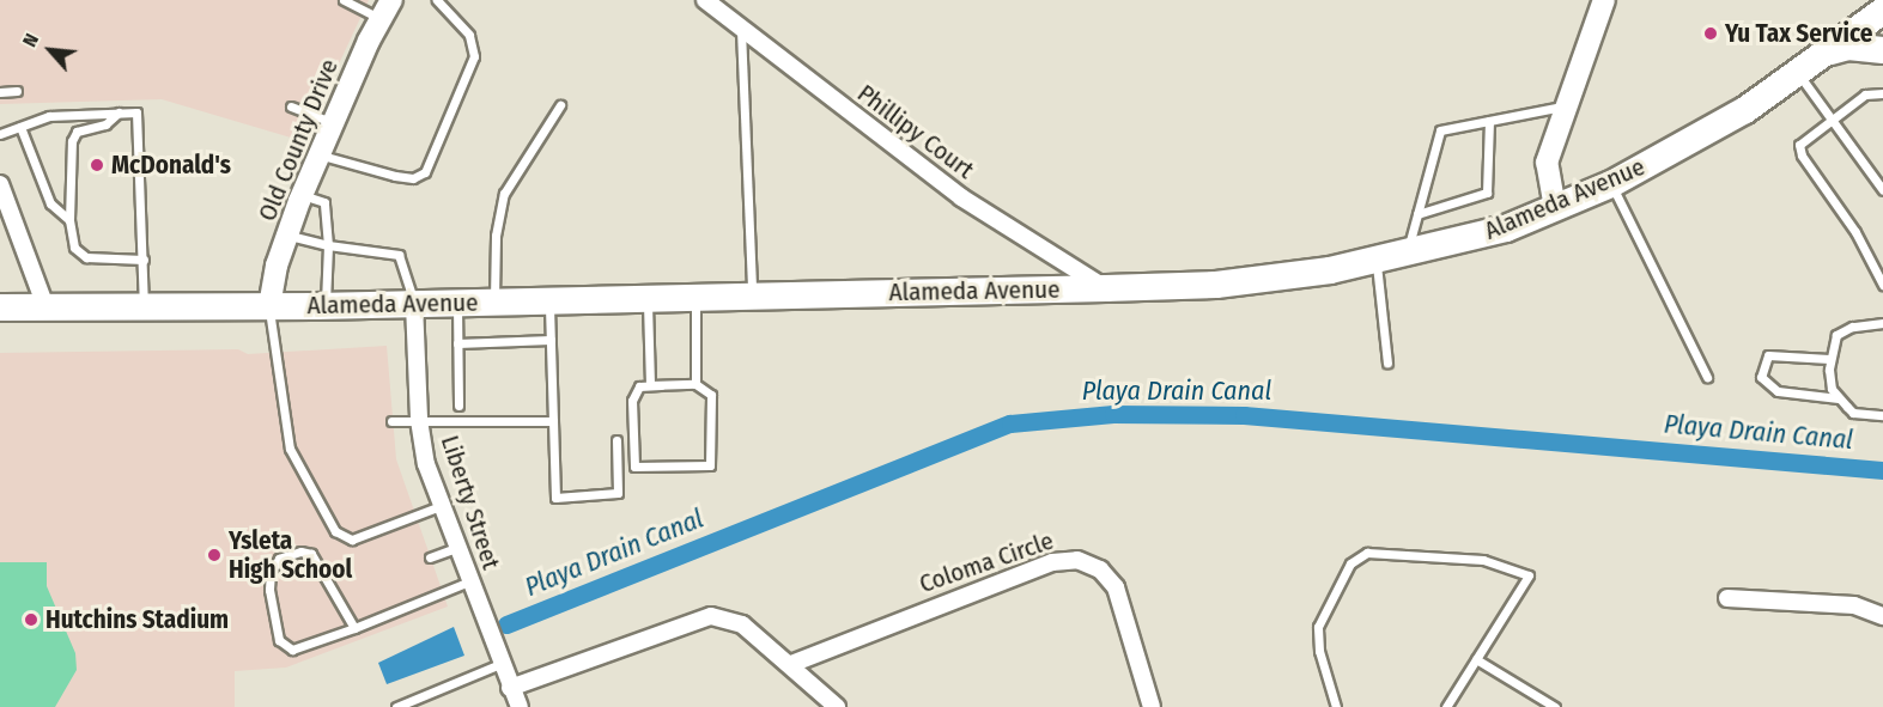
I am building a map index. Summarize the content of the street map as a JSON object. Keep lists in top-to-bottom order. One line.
{"streets":{"main road":["Alameda Avenue"],"street":["Phillipy Court","Old County Drive","Liberty Street","Coloma Circle"]},"crossings":[["Phillipy Court","Alameda Avenue"],["Old County Drive","Alameda Avenue"],["Alameda Avenue","Liberty Street"]],"water":["Playa Drain Canal"],"places":["Yu Tax Service","McDonald's","Ysleta High School","Hutchins Stadium"],"north":"top left"}
